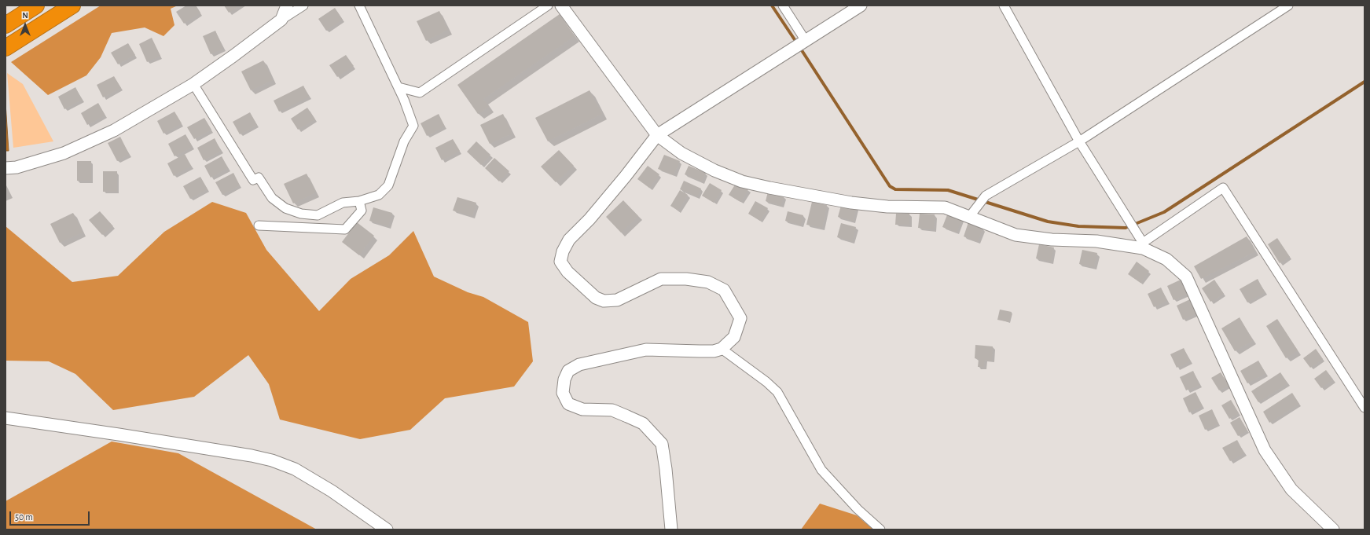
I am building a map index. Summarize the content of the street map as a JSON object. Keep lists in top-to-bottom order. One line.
{"scale_bar":"50 m","north":"top"}
